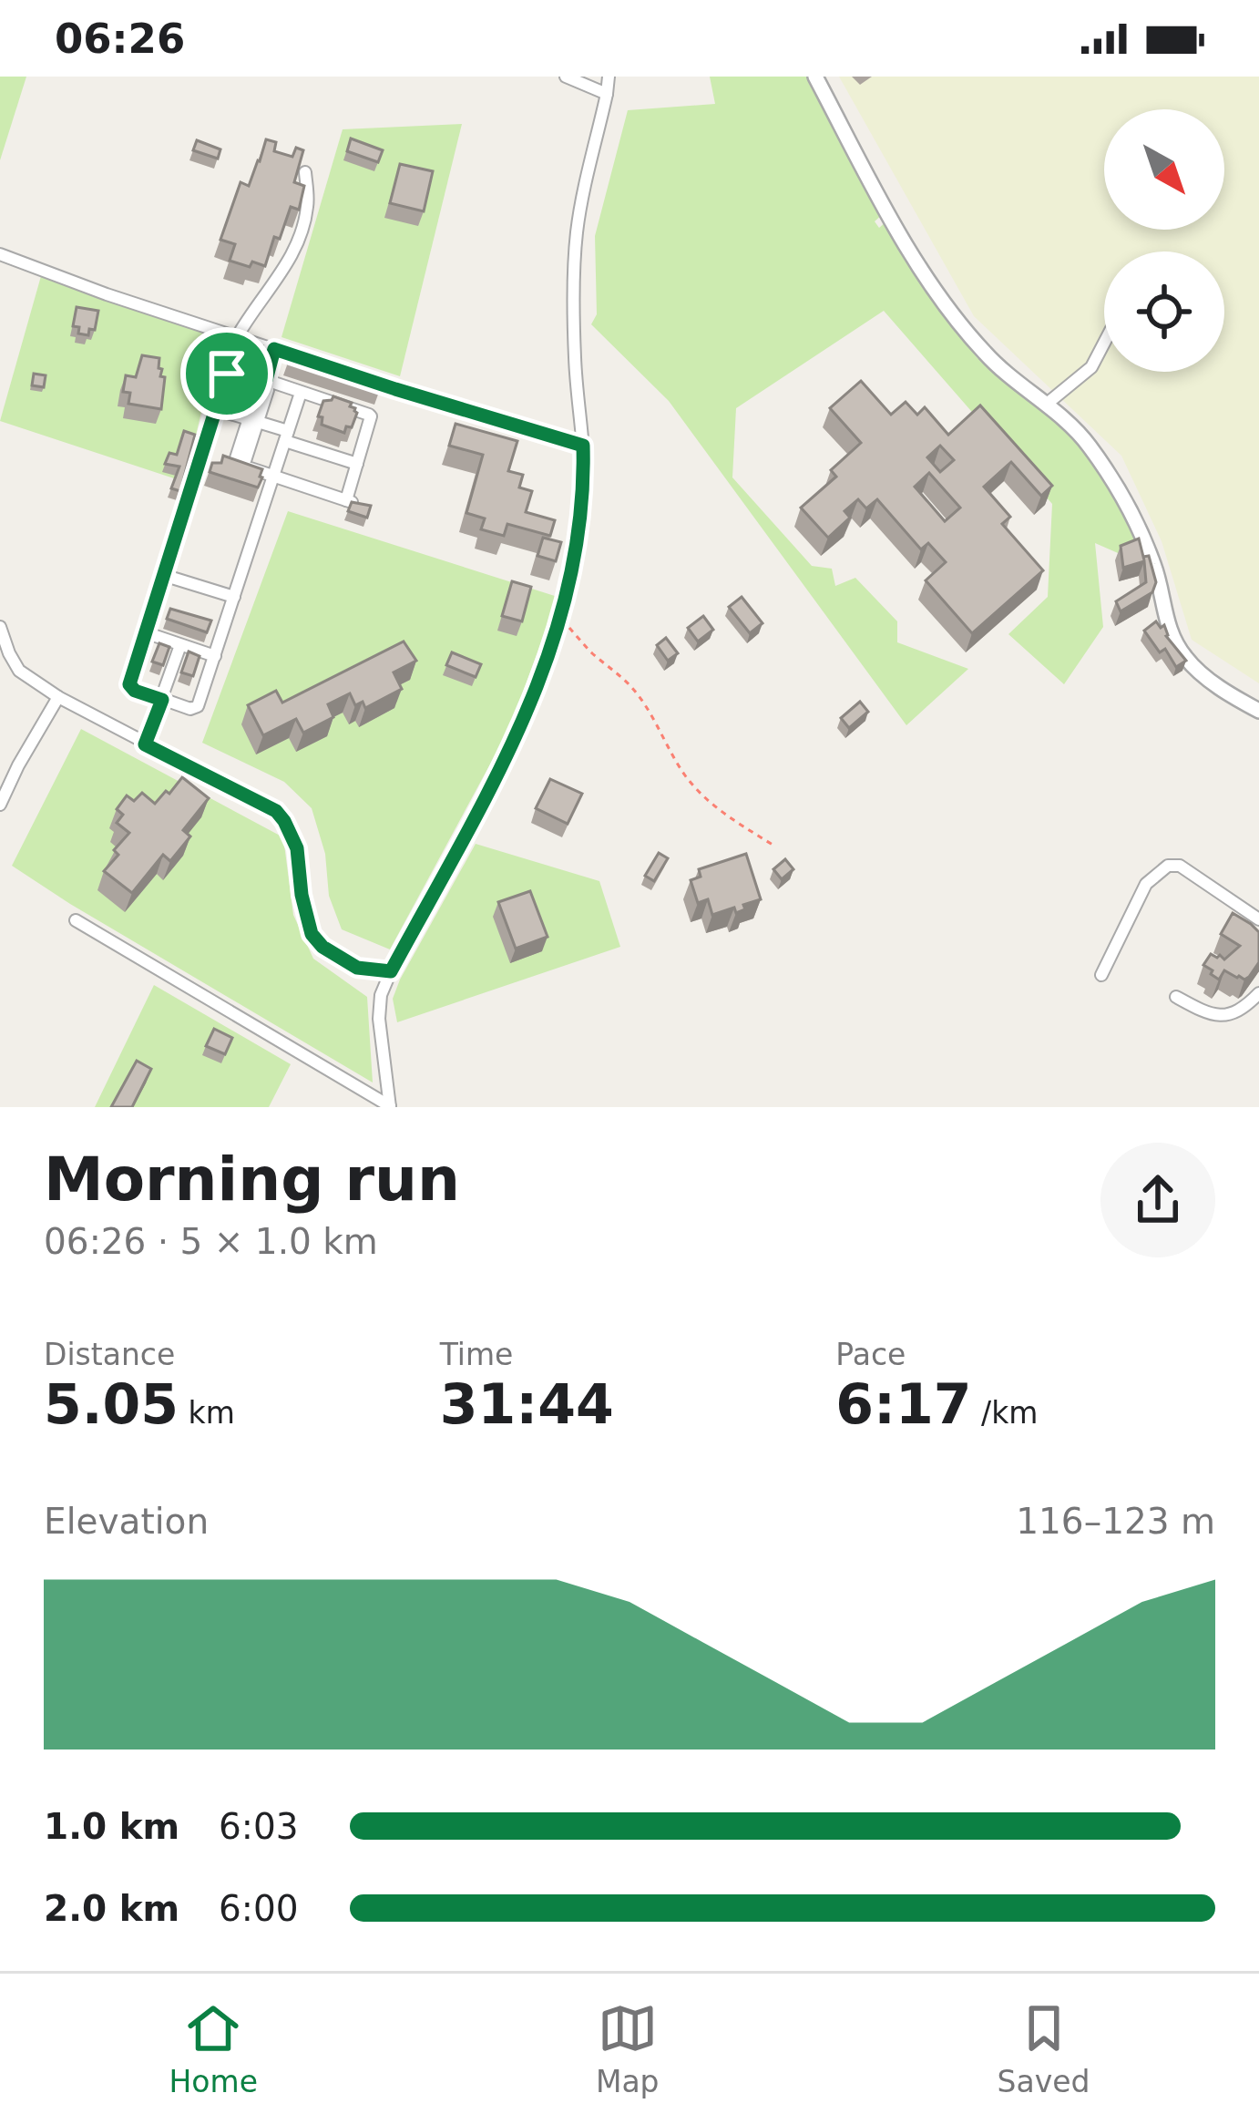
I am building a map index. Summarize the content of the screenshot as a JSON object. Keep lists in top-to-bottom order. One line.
{"north":"bottom right","page":{"status":"06:26","heading":["Morning run","06:26 · 5 × 1.0 km"],"stats":[["Distance","5.05 km"],["Time","31:44"],["Pace","6:17 /km"]],"chart":["Elevation","116–123 m"],"list":[{"name":"1.0 km","note":"6:03"},{"name":"2.0 km","note":"6:00"}],"tabs":["Home","Map","Saved"]}}
